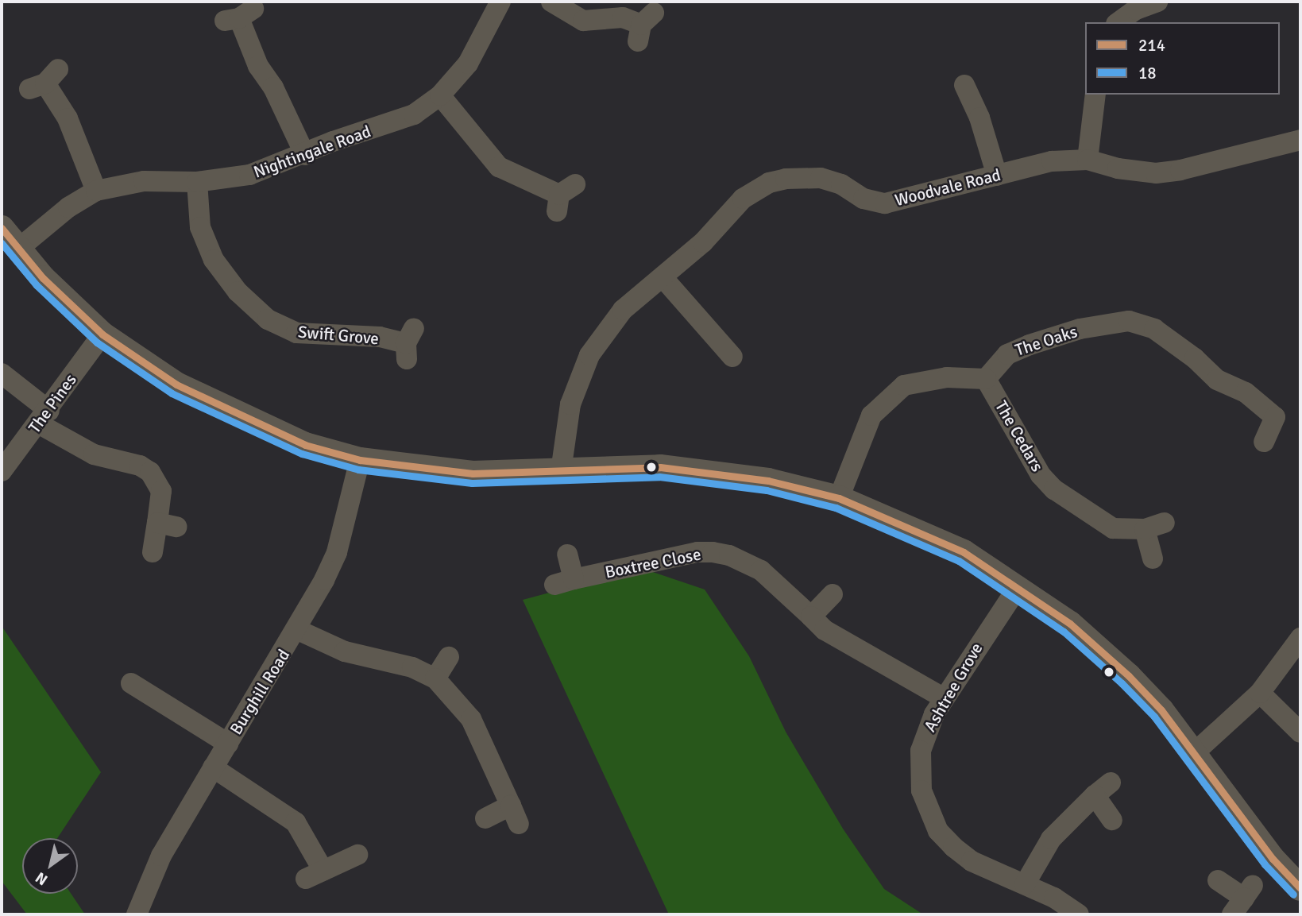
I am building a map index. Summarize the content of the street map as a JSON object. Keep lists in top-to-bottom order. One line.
{"streets":{"street":["Nightingale Road","Woodvale Road","Swift Grove","The Oaks","The Pines","The Cedars","Boxtree Close","Ashtree Grove","Burghill Road"]},"crossings":[["Nightingale Road","Swift Grove"],["The Oaks","The Cedars"],["Boxtree Close","Ashtree Grove"]],"lines":["transit line 214","transit line 18"],"legend":["214","18"],"north":"bottom left"}
